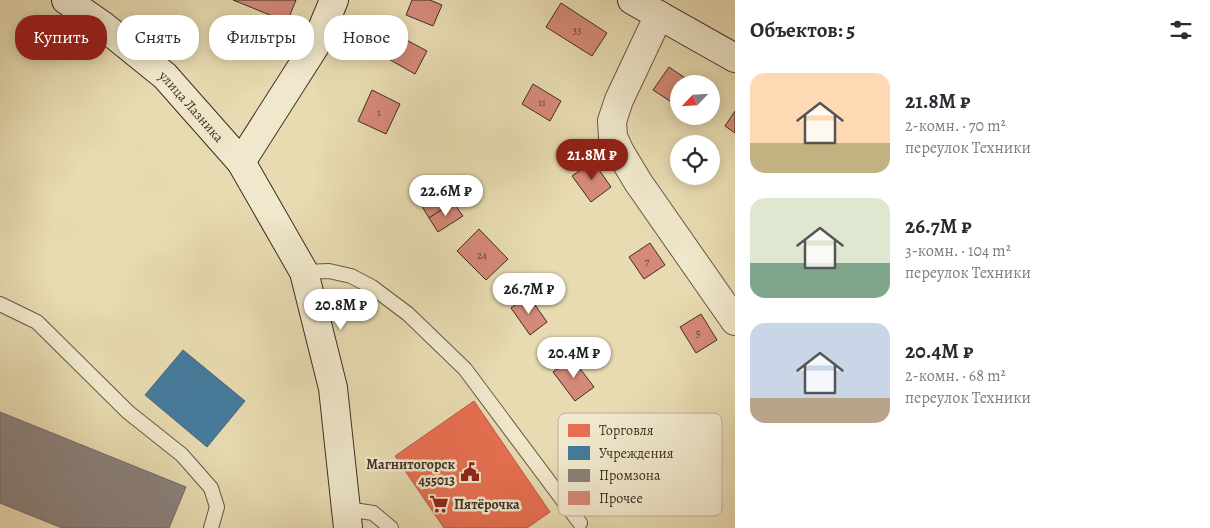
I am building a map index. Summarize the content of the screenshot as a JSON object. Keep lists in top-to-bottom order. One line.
{"streets":{"street":["улица Лазника"]},"places":{"public building":["Магнитогорск 455013"],"supermarket":["Пятёрочка"]},"house_numbers":["33","11","1","24","7","5"],"legend":["Торговля","Учреждения","Промзона","Прочее"],"north":"bottom left","page":{"heading":"Объектов: 5","chip":["Купить","Снять","Фильтры","Новое"],"list":[{"name":"21.8M ₽","note":"2-комн. · 70 m² · переулок Техники"},{"name":"26.7M ₽","note":"3-комн. · 104 m² · переулок Техники"},{"name":"20.4M ₽","note":"2-комн. · 68 m² · переулок Техники"}],"price":["21.8M ₽","22.6M ₽","26.7M ₽","20.8M ₽","20.4M ₽"]}}
